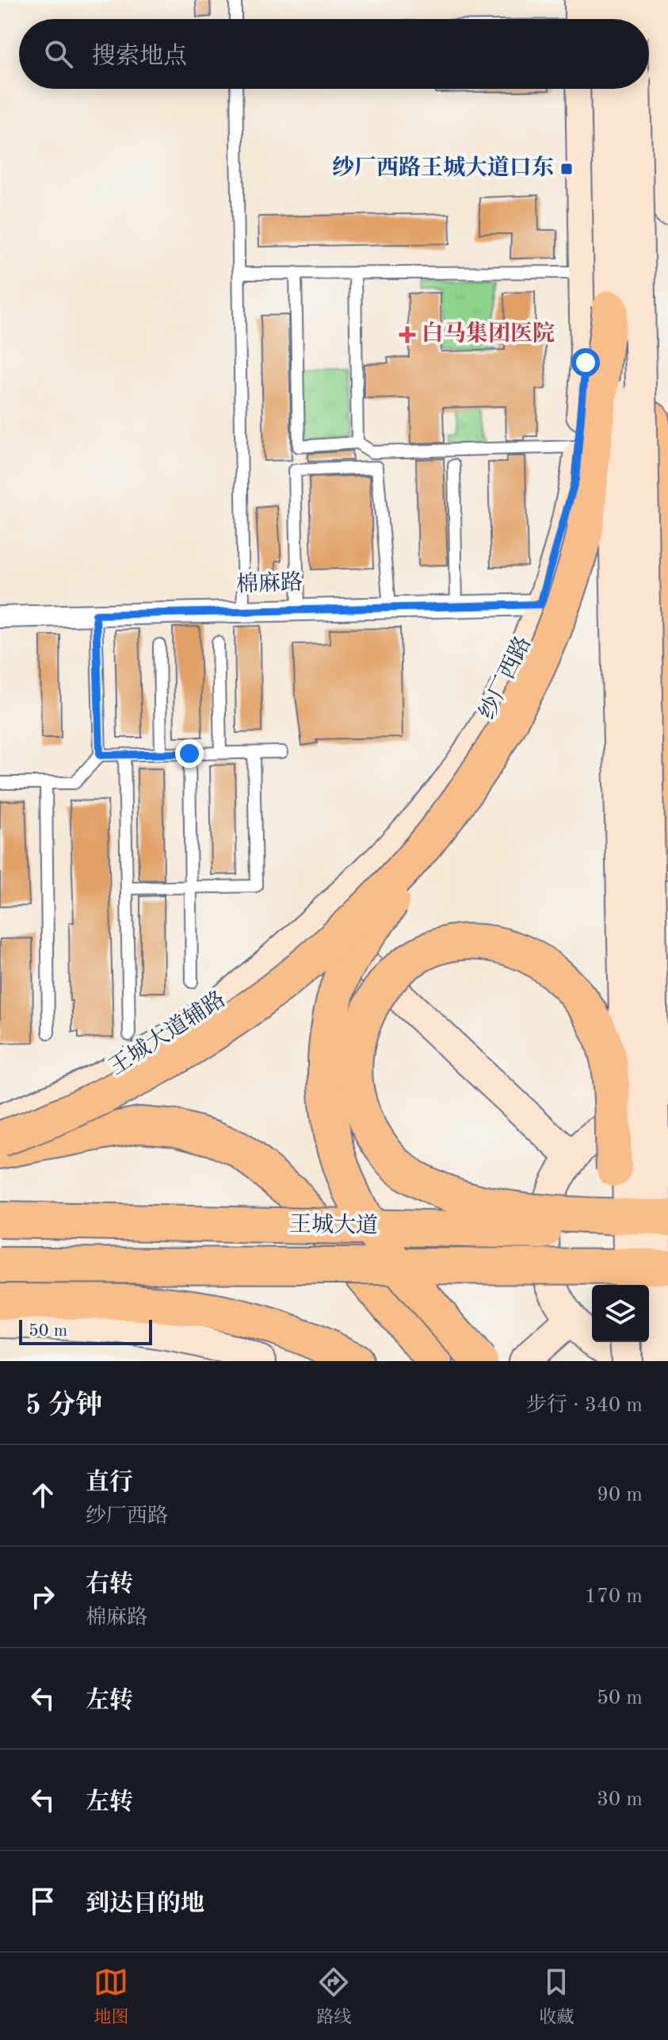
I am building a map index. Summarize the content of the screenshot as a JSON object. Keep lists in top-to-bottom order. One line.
{"streets":{"highway":["王城大道"],"main road":["纱厂西路","王城大道辅路"],"street":["棉麻路"]},"crossings":[["棉麻路","纱厂西路"],["纱厂西路","王城大道辅路"]],"places":{"transit":["纱厂西路王城大道口东"],"health":["白马集团医院"]},"scale_bar":"50 m","page":{"search":"搜索地点","scale":"50 m","heading":["5 分钟","步行 · 340 m"],"list":[["直行","纱厂西路","90 m"],["右转","棉麻路","170 m"],["左转","50 m"],["左转","30 m"],"到达目的地"],"nav":["地图","路线","收藏"]}}
